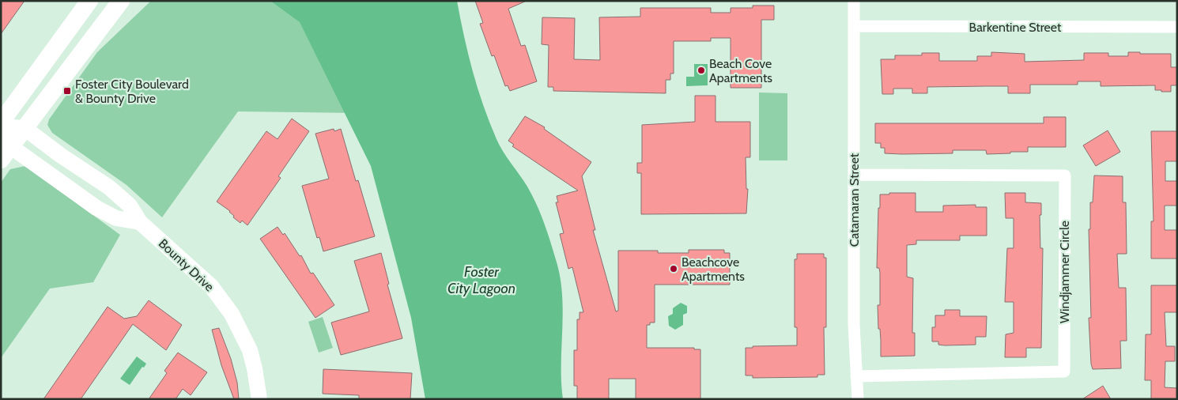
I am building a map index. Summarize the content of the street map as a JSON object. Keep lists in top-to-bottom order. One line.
{"streets":{"street":["Barkentine Street","Catamaran Street","Bounty Drive","Windjammer Circle"]},"crossings":[["Barkentine Street","Catamaran Street"],["Catamaran Street","Windjammer Circle"]],"water":["Foster City Lagoon"],"places":{"other":["Beach Cove Apartments","Beachcove Apartments"],"transit":["Foster City Boulevard & Bounty Drive"]}}
